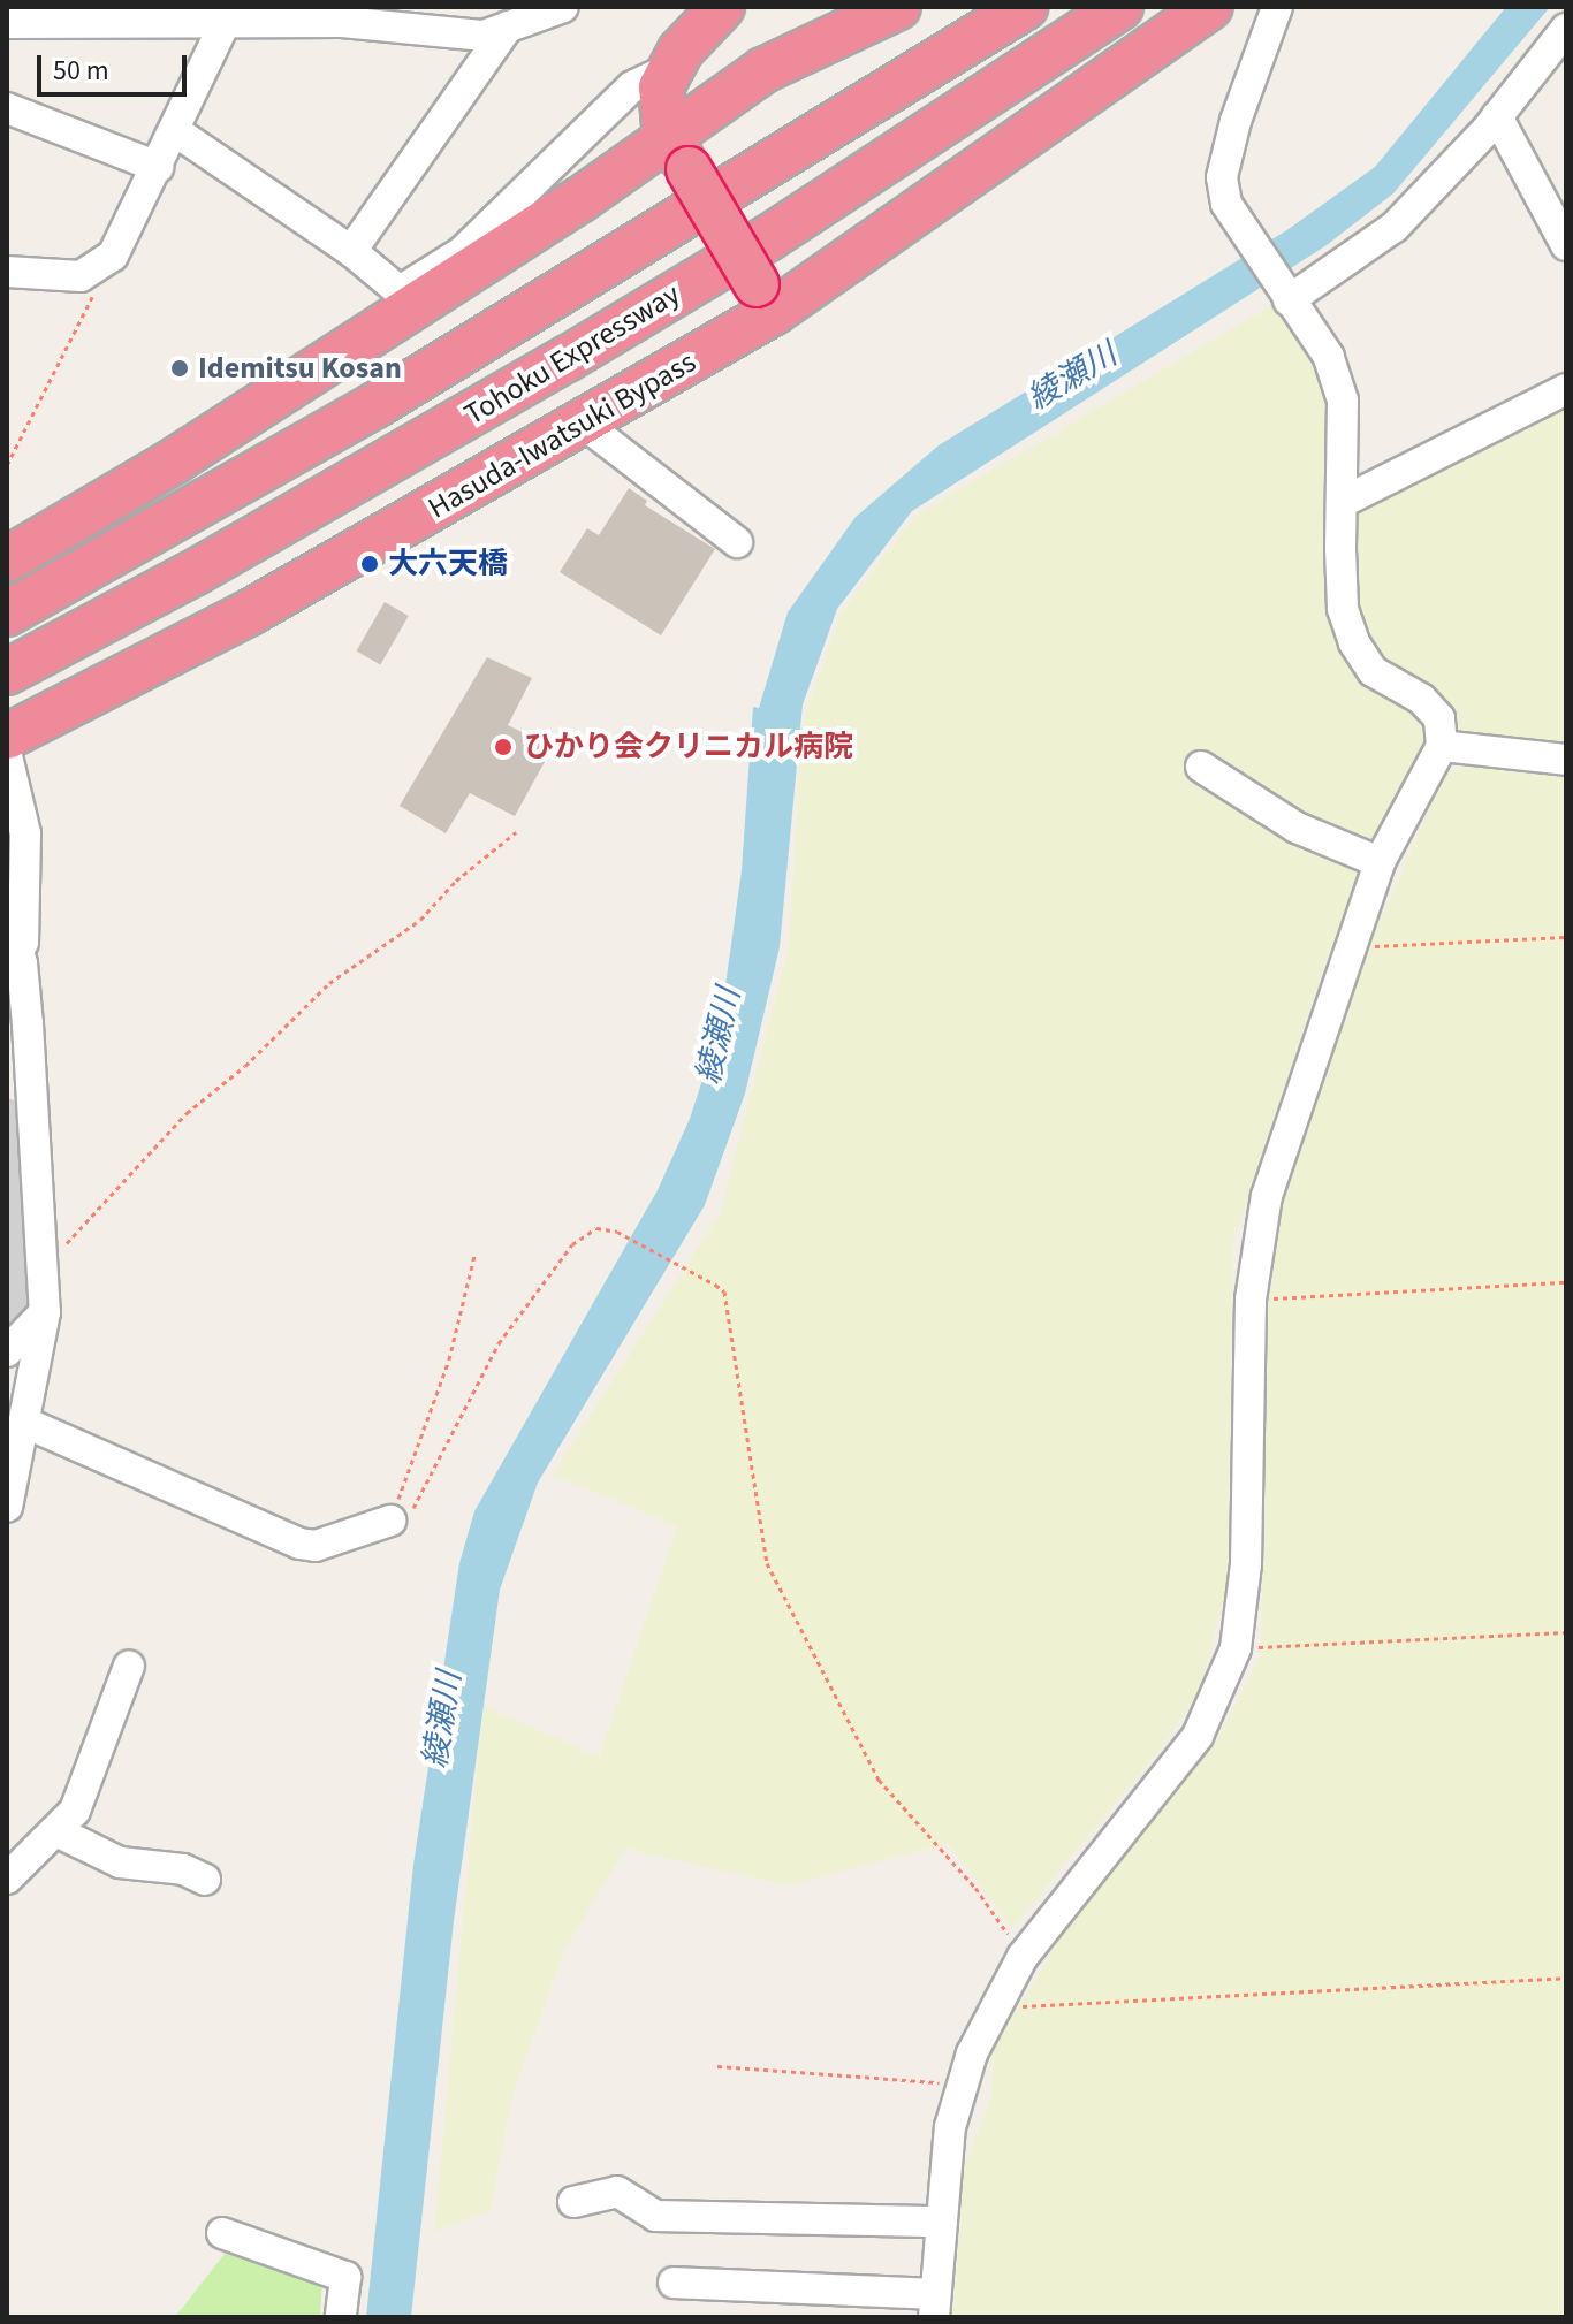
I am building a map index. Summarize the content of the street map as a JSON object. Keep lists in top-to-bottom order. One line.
{"streets":{"highway":["Tohoku Expressway","Hasuda-Iwatsuki Bypass"]},"water":["綾瀬川"],"places":["Idemitsu Kosan","大六天橋","ひかり会クリニカル病院"],"scale_bar":"50 m"}
